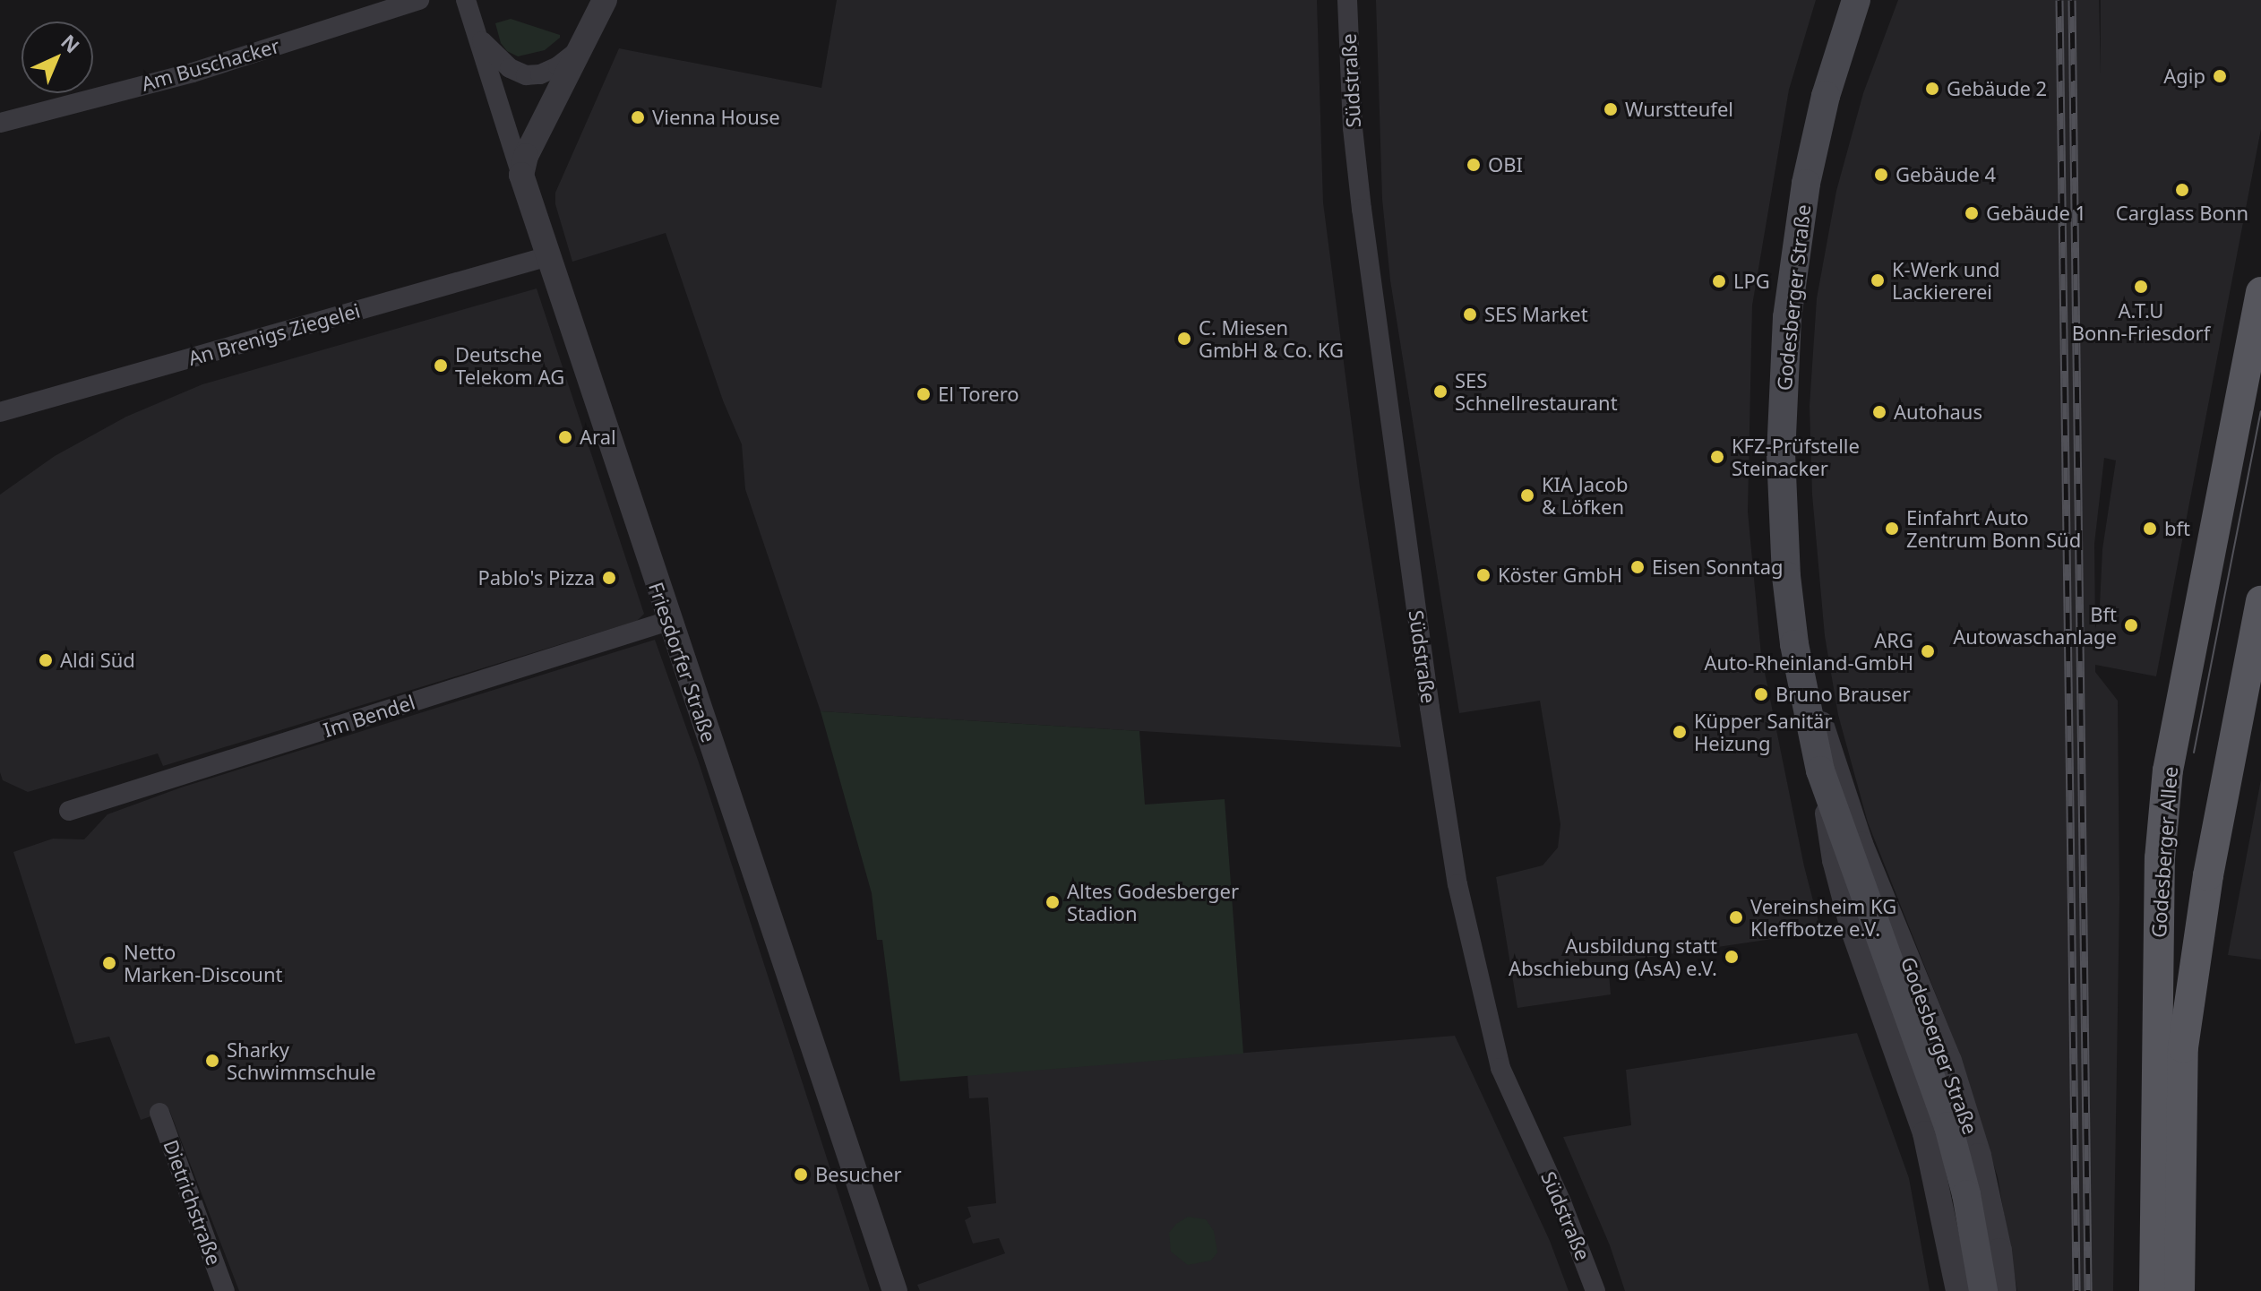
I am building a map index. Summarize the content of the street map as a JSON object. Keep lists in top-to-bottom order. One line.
{"streets":{"main road":["Godesberger Straße","Godesberger Allee"],"street":["Am Buschacker","Südstraße","An Brenigs Ziegelei","Friesdorfer Straße","Im Bendel","Dietrichstraße"]},"crossings":[["An Brenigs Ziegelei","Friesdorfer Straße"],["Friesdorfer Straße","Im Bendel"]],"places":["Agip","Gebäude 2","Wurstteufel","Vienna House","OBI","Gebäude 4","Carglass Bonn","Gebäude 1","K-Werk und Lackiererei","LPG","A.T.U Bonn-Friesdorf","SES Market","C. Miesen GmbH & Co. KG","Deutsche Telekom AG","SES Schnellrestaurant","El Torero","Autohaus","Aral","KFZ-Prüfstelle Steinacker","KIA Jacob & Löfken","Einfahrt Auto Zentrum Bonn Süd","bft","Eisen Sonntag","Köster GmbH","Pablo's Pizza","Bft Autowaschanlage","ARG Auto-Rheinland-GmbH","Aldi Süd","Bruno Brauser","Küpper Sanitär Heizung","Altes Godesberger Stadion","Vereinsheim KG Kleffbotze e.V.","Ausbildung statt Abschiebung (AsA) e.V.","Netto Marken-Discount","Sharky Schwimmschule","Besucher"],"north":"top right"}
